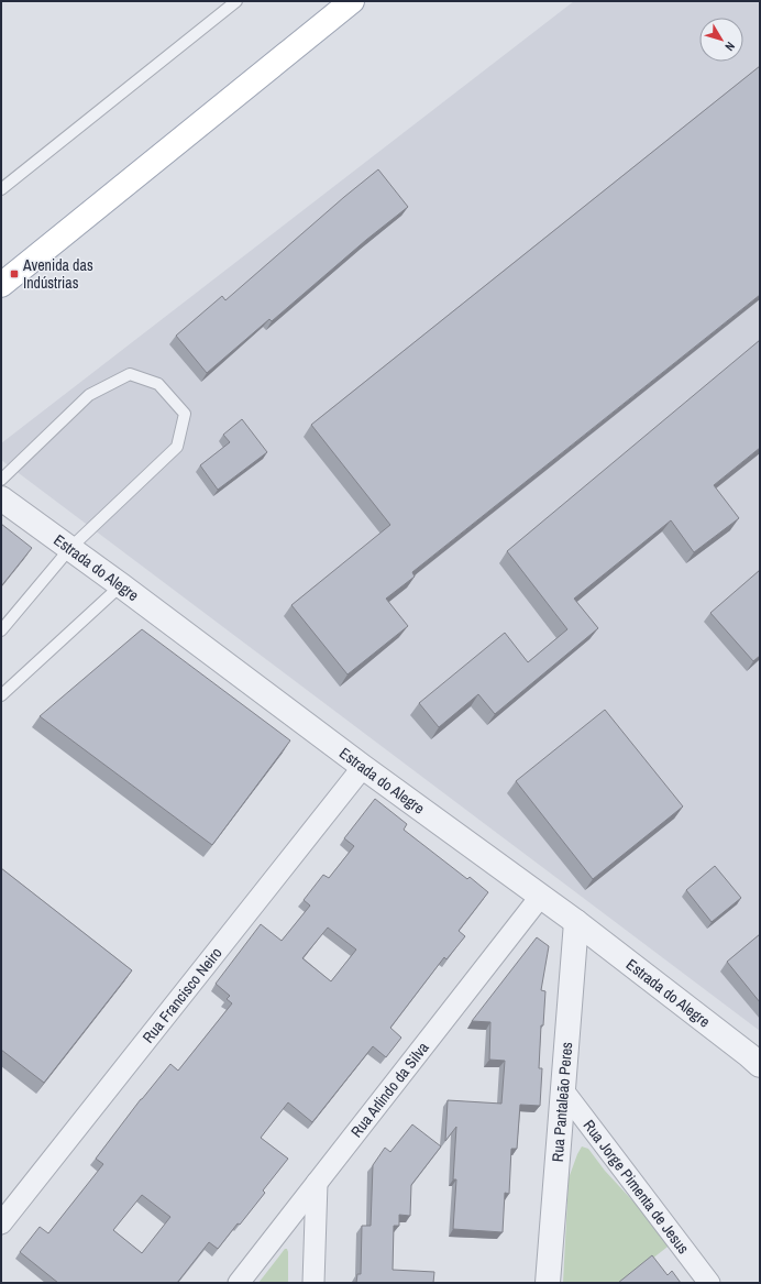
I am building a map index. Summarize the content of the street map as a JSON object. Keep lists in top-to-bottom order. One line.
{"streets":{"street":["Estrada do Alegre","Rua Francisco Neiro","Rua Arlindo da Silva","Rua Pantaleão Peres","Rua Jorge Pimenta de Jesus"]},"crossings":[["Estrada do Alegre","Rua Francisco Neiro"],["Estrada do Alegre","Rua Arlindo da Silva"],["Estrada do Alegre","Rua Pantaleão Peres"],["Rua Pantaleão Peres","Rua Jorge Pimenta de Jesus"]],"places":{"transit":["Avenida das Indústrias"]},"north":"bottom right"}
